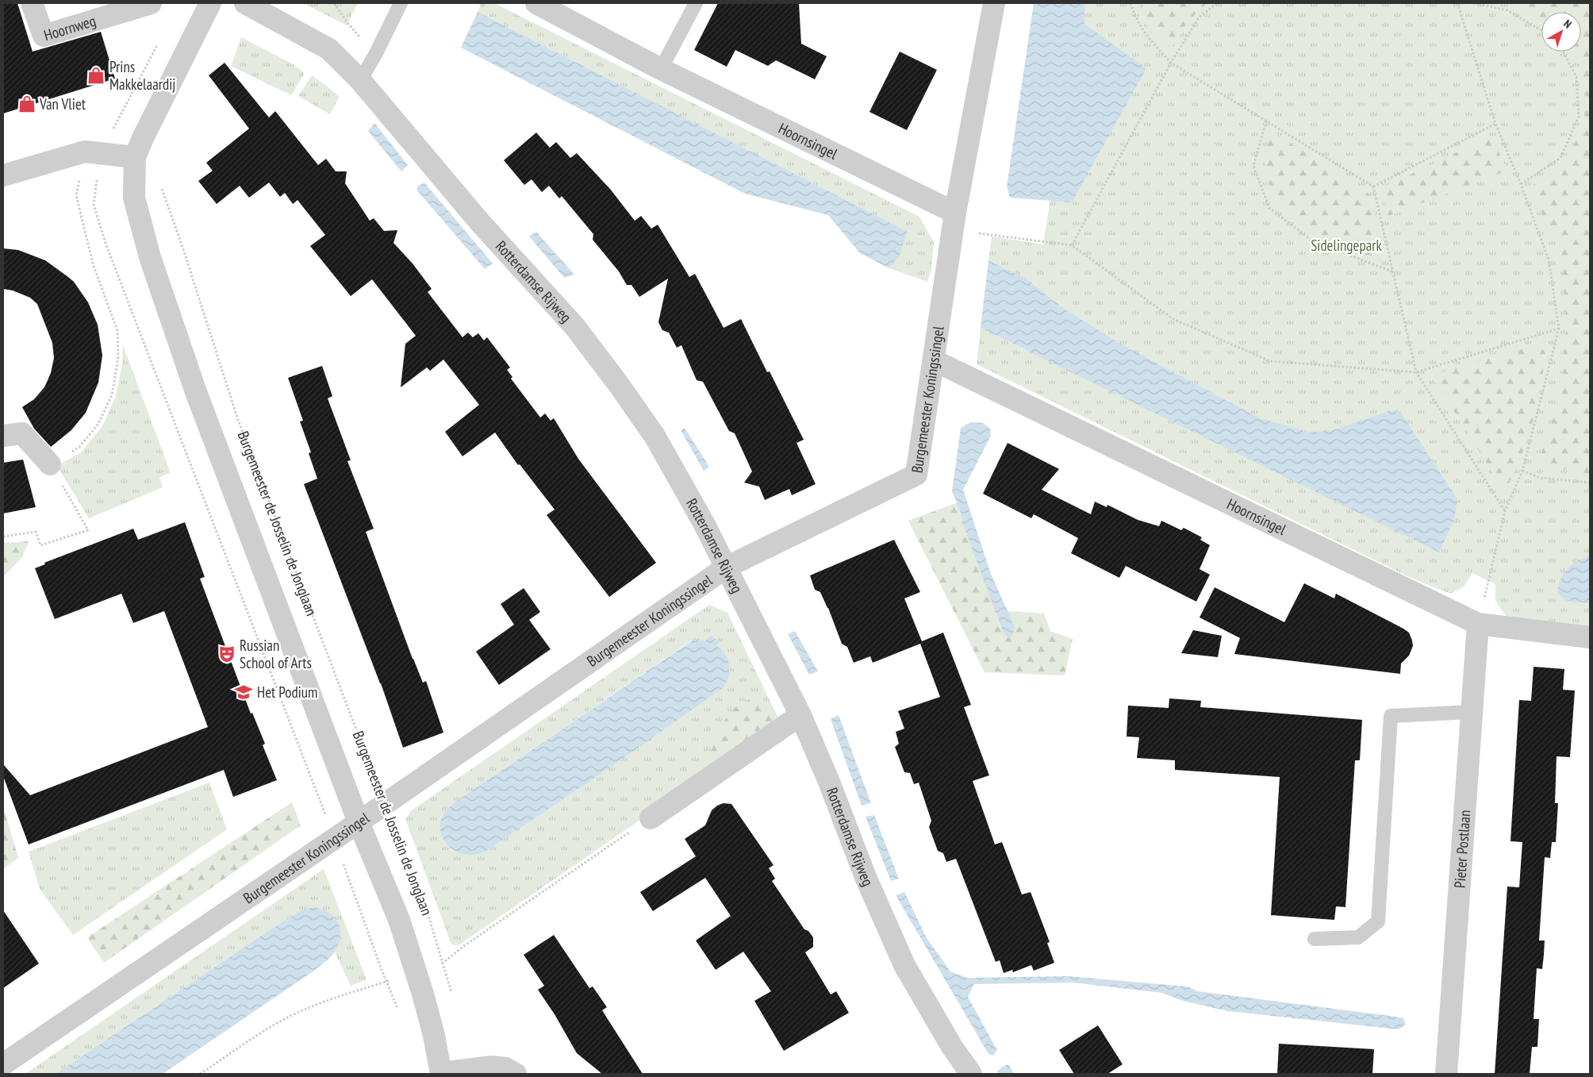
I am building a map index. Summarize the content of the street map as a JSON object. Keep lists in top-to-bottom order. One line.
{"streets":{"street":["Hoornweg","Hoornsingel","Rotterdamse Rijweg","Burgemeester Koningssingel","Burgemeester de Josselin de Jonglaan","Pieter Postlaan"]},"crossings":[["Hoornsingel","Burgemeester Koningssingel"],["Hoornsingel","Pieter Postlaan"],["Rotterdamse Rijweg","Burgemeester Koningssingel"],["Burgemeester Koningssingel","Burgemeester de Josselin de Jonglaan"]],"parks":["Sidelingepark"],"places":{"shop":["Prins Makkelaardij","Van Vliet"],"theatre":["Russian School of Arts"],"school or university":["Het Podium"]},"north":"top right"}
